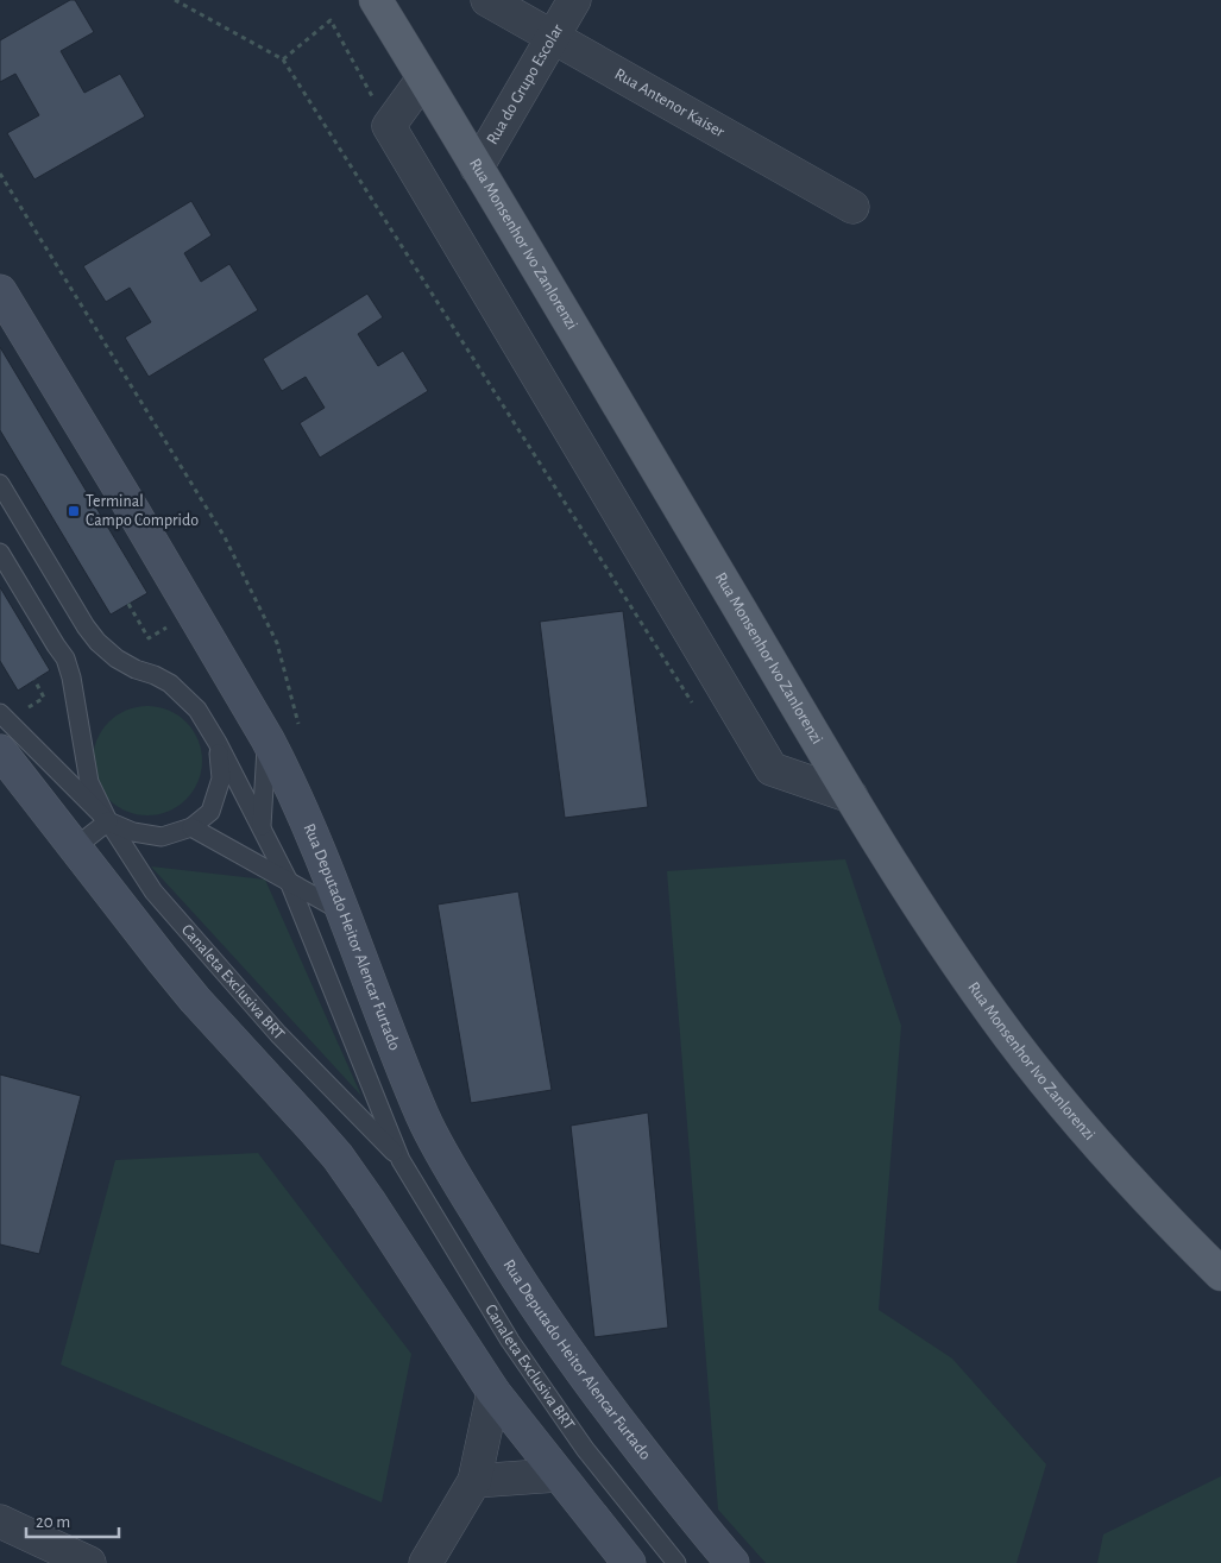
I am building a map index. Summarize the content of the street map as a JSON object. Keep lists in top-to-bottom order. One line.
{"streets":{"main road":["Rua Monsenhor Ivo Zanlorenzi"],"street":["Rua do Grupo Escolar","Rua Antenor Kaiser","Rua Deputado Heitor Alencar Furtado"],"lane":["Canaleta Exclusiva BRT"]},"crossings":[["Rua do Grupo Escolar","Rua Antenor Kaiser"],["Rua do Grupo Escolar","Rua Monsenhor Ivo Zanlorenzi"]],"places":{"transit":["Terminal Campo Comprido"]},"scale_bar":"20 m"}
